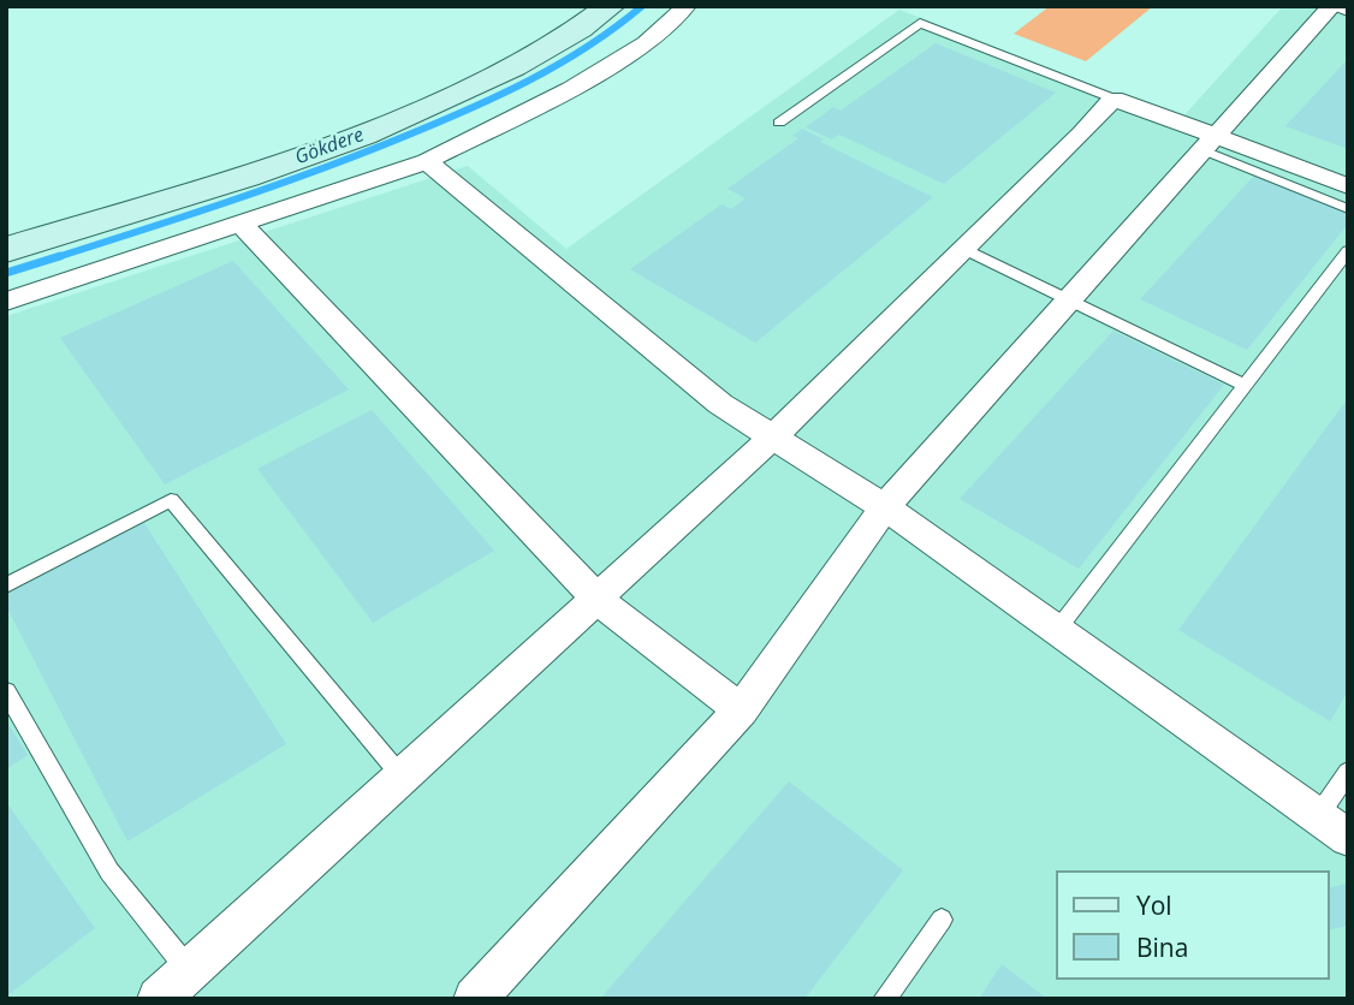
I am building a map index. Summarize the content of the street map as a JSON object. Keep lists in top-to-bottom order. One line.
{"water":["Gökdere"],"legend":["Yol","Bina"]}
